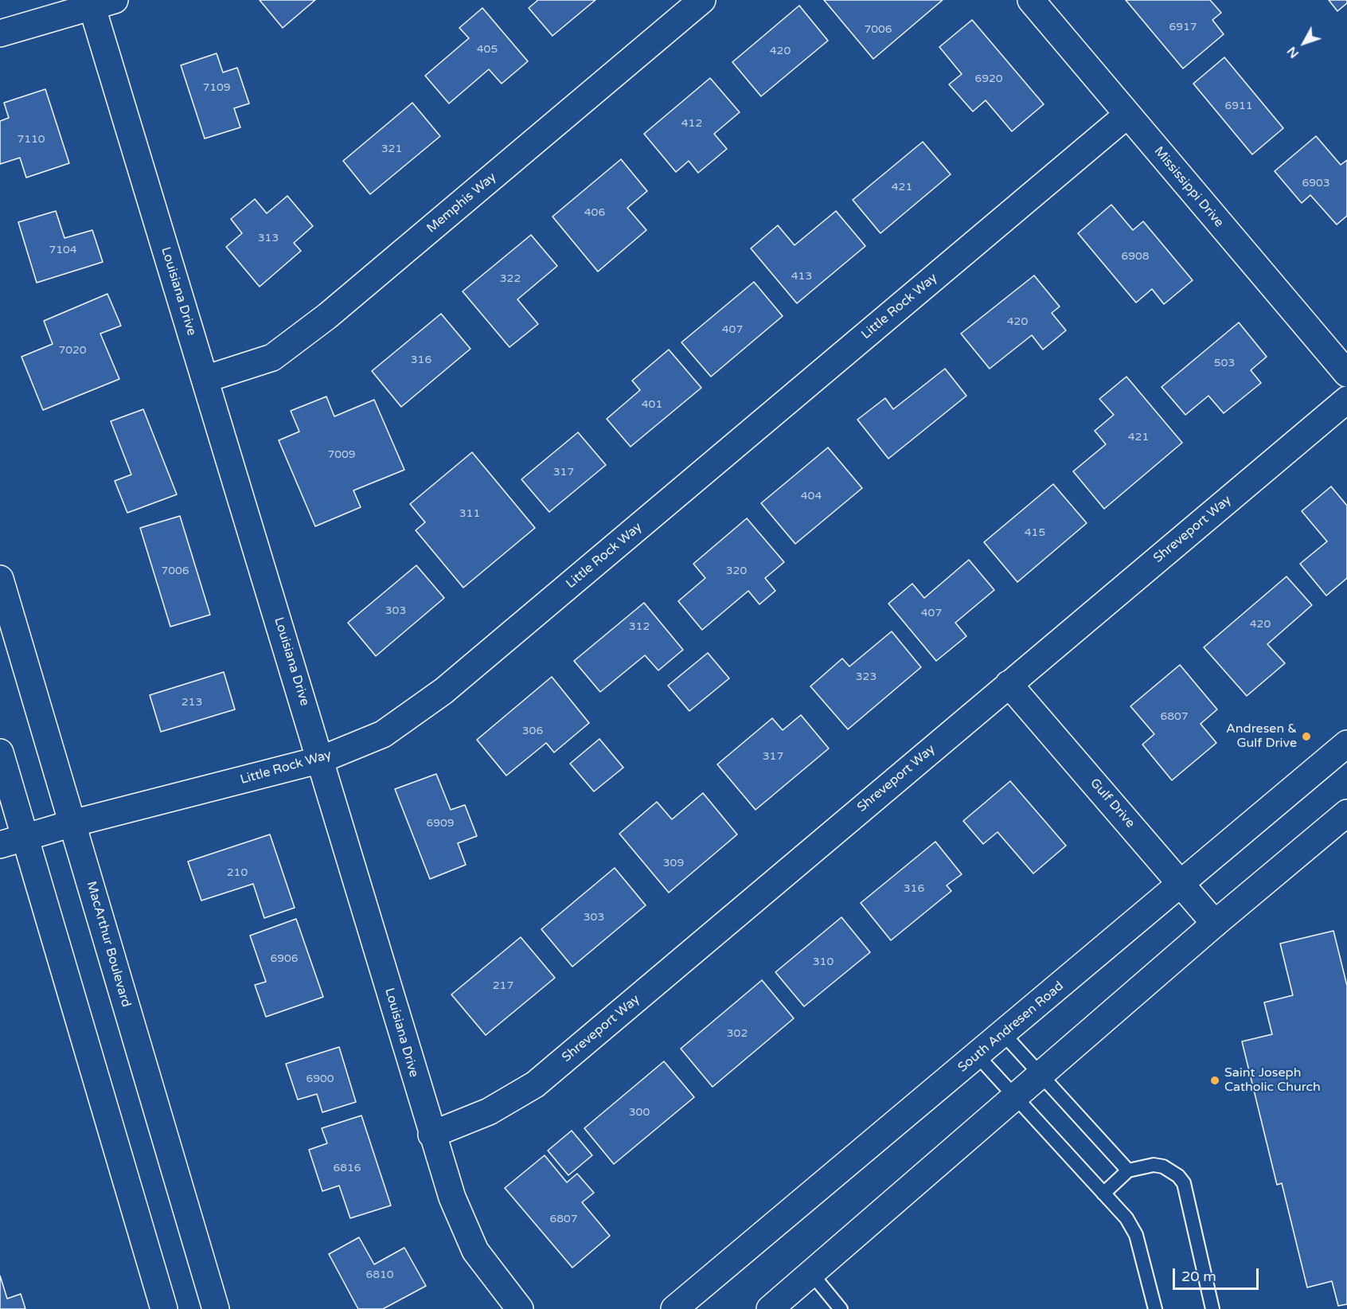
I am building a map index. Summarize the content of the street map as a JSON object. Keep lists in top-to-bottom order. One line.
{"streets":{"street":["Mississippi Drive","Memphis Way","Louisiana Drive","Little Rock Way","Shreveport Way","Gulf Drive","MacArthur Boulevard","South Andresen Road"]},"crossings":[["Mississippi Drive","Little Rock Way"],["Memphis Way","Louisiana Drive"],["Louisiana Drive","Little Rock Way"],["Louisiana Drive","Shreveport Way"],["Little Rock Way","MacArthur Boulevard"],["Shreveport Way","Gulf Drive"],["Gulf Drive","South Andresen Road"]],"places":["Andresen & Gulf Drive","Saint Joseph Catholic Church"],"house_numbers":["6917","7006","405","420","6920","7109","6911","412","7110","321","6903","421","406","313","7104","6908","413","322","420","407","7020","316","503","401","421","7009","317","404","311","415","7006","320","303","407","420","312","323","213","6807","306","317","6909","309","210","316","303","6906","310","217","302","6900","300","6816","6807","6810"],"scale_bar":"20 m","north":"bottom left"}
